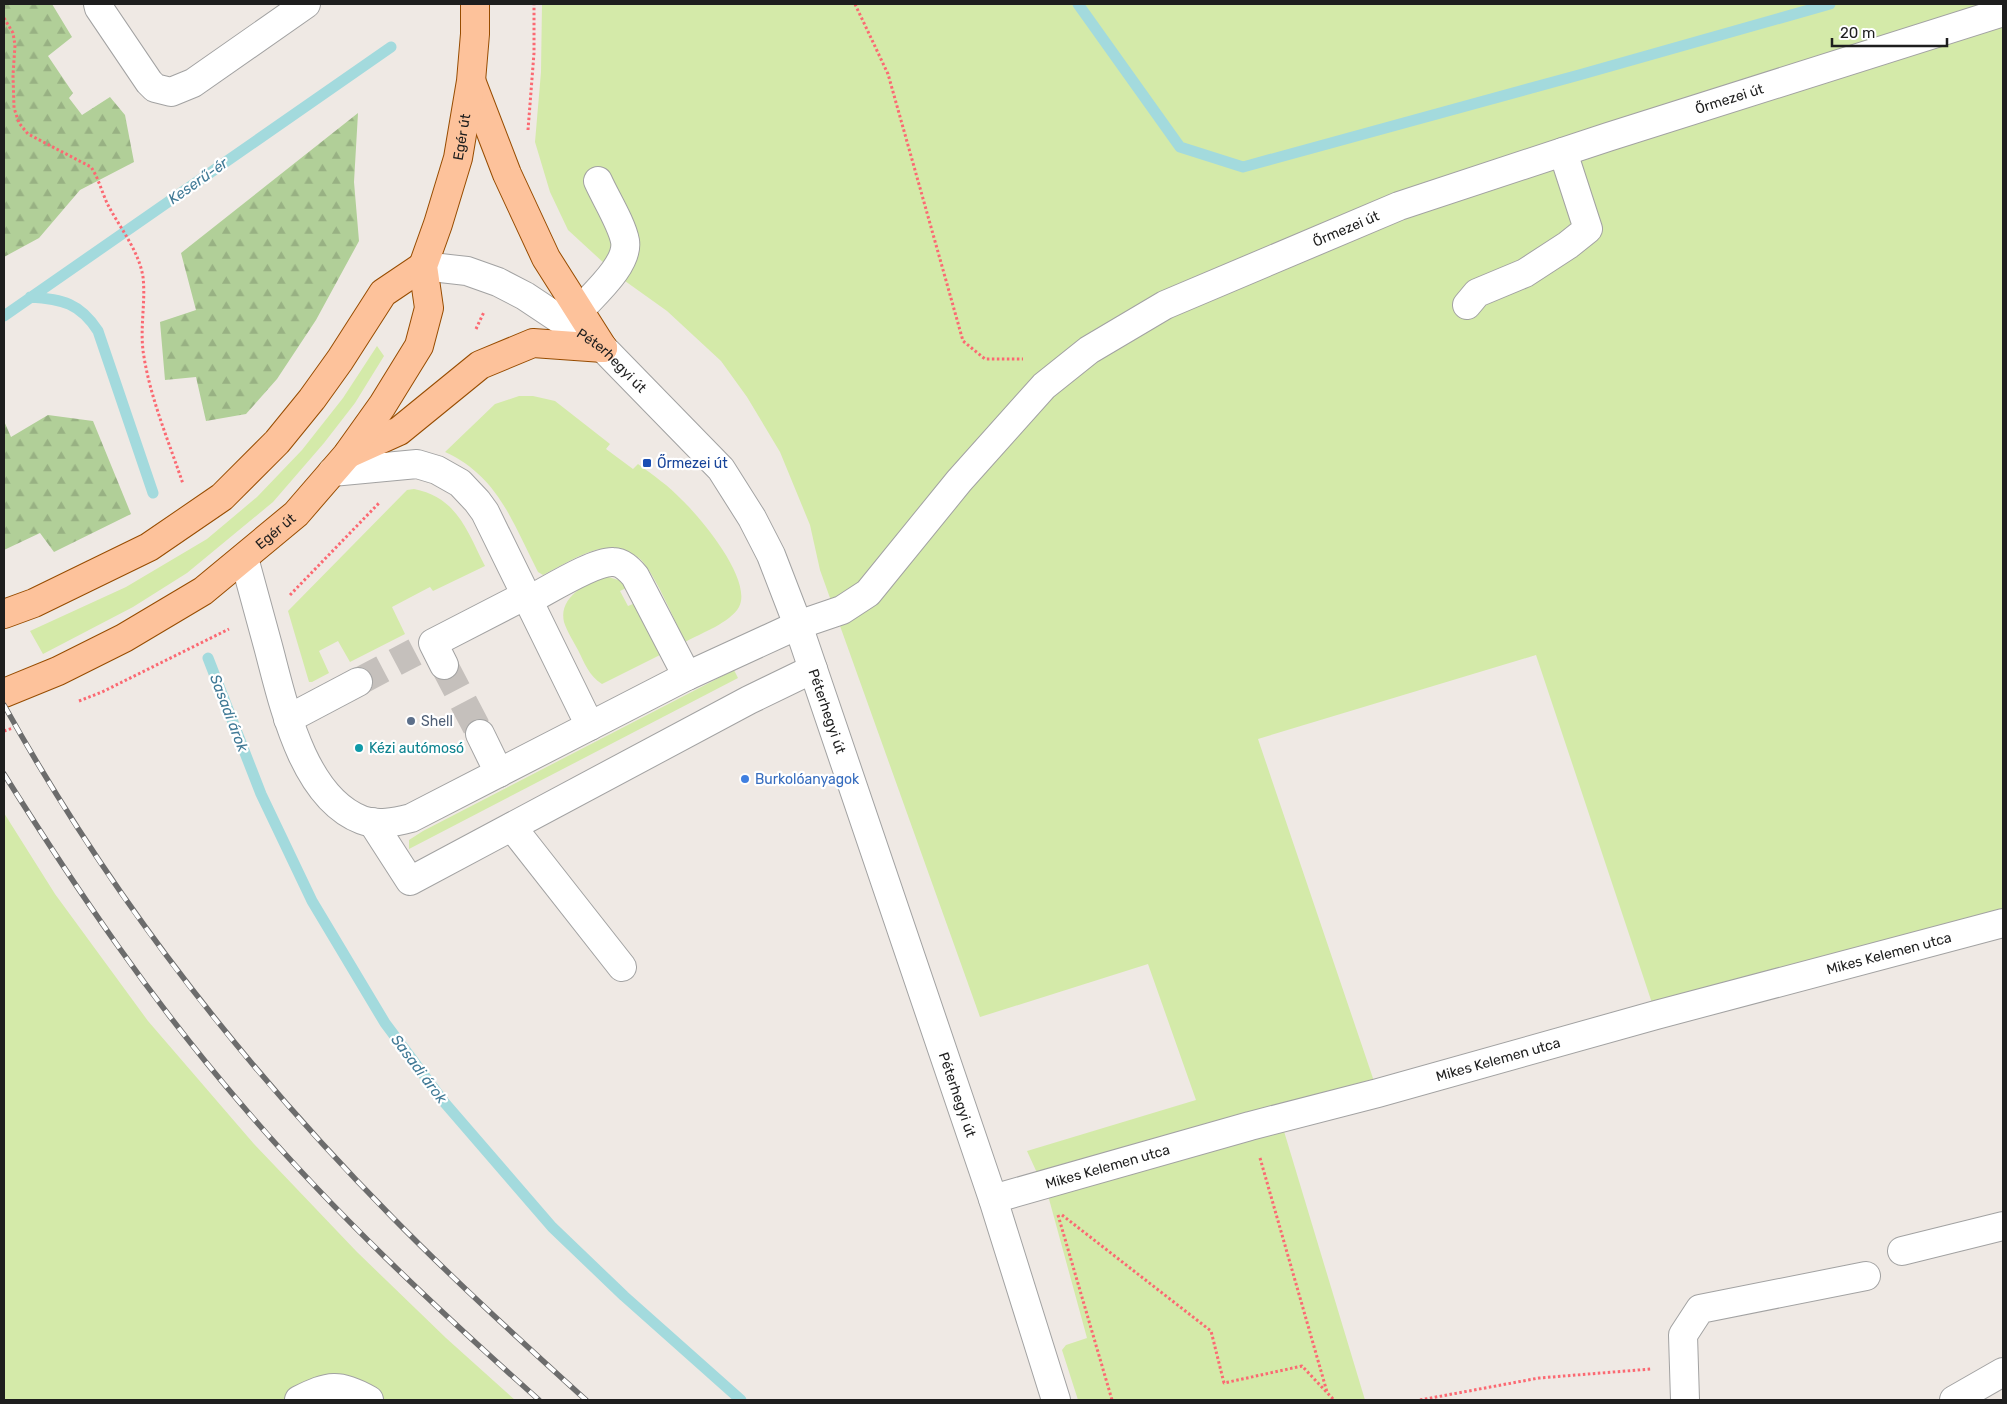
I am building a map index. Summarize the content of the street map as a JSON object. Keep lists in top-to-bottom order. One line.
{"streets":{"main road":["Egér út"],"street":["Őrmezei út","Péterhegyi út","Mikes Kelemen utca"]},"crossings":[["Őrmezei út","Péterhegyi út"],["Egér út","Péterhegyi út"],["Péterhegyi út","Mikes Kelemen utca"]],"water":["Keserű-ér","Sasadi árok"],"places":{"transit":["Őrmezei út"],"other":["Shell","Kézi autómosó","Burkolóanyagok"]},"scale_bar":"20 m"}
